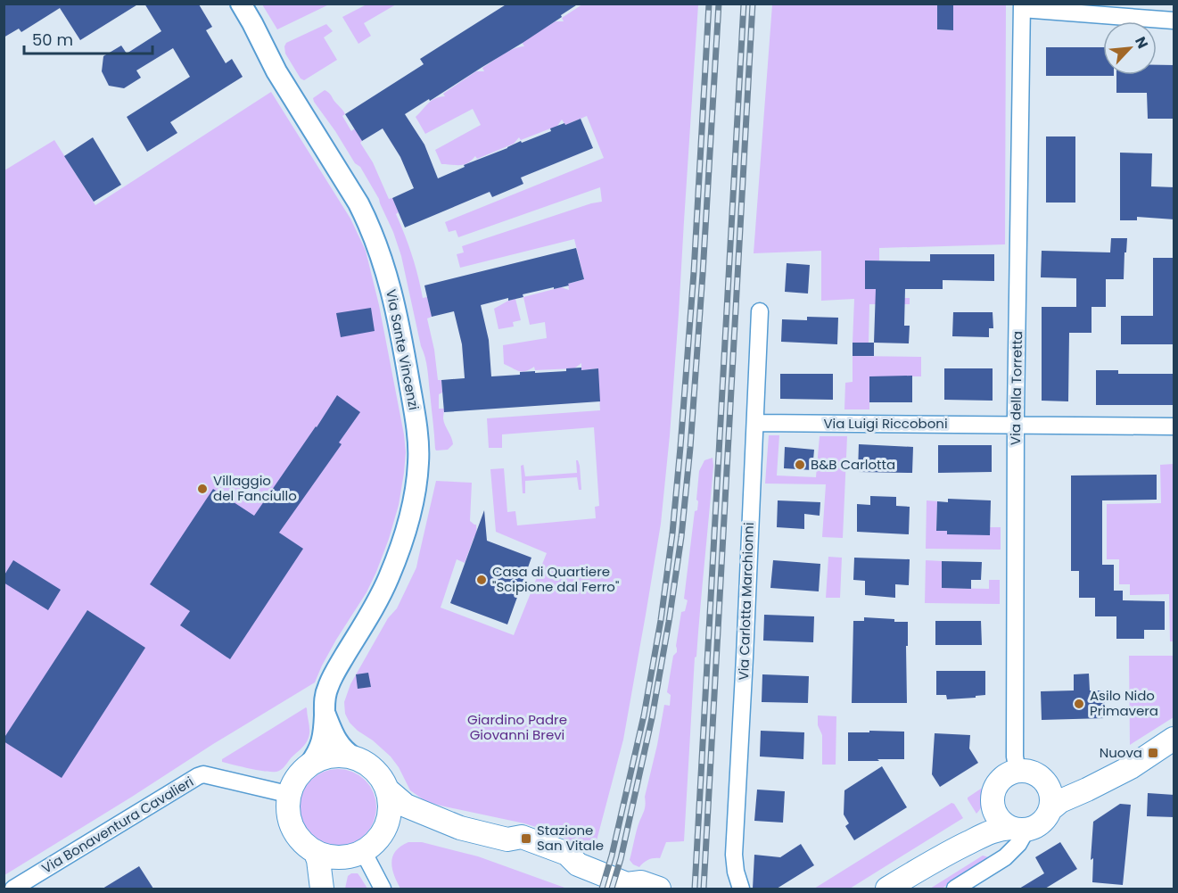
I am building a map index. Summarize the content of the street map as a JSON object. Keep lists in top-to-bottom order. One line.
{"streets":{"street":["Via Sante Vincenzi","Via della Torretta","Via Luigi Riccoboni","Via Carlotta Marchionni","Via Bonaventura Cavalieri"]},"crossings":[["Via Sante Vincenzi","Via Bonaventura Cavalieri"],["Via della Torretta","Via Luigi Riccoboni"],["Via Luigi Riccoboni","Via Carlotta Marchionni"]],"parks":["Giardino Padre Giovanni Brevi"],"places":{"other":["B&B Carlotta","Villaggio del Fanciullo","Casa di Quartiere \"Scipione dal Ferro\"","Asilo Nido Primavera"],"transit":["Nuova","Stazione San Vitale"]},"scale_bar":"50 m","north":"top right"}
